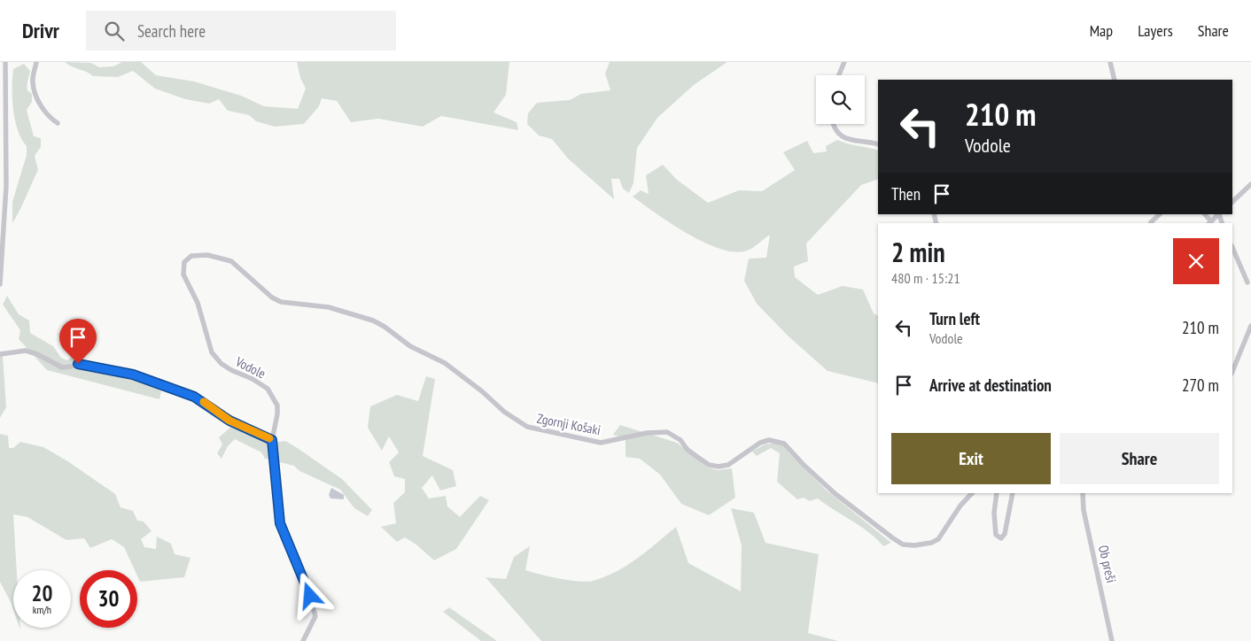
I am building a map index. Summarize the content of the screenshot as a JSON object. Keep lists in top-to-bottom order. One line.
{"streets":{"street":["Vodole","Zgornji Košaki","Ob preši"]},"crossings":[["Vodole","Zgornji Košaki"]],"page":{"header":"Drivr","search":"Search here","nav":["Map","Layers","Share"],"turn":["210 m","Vodole"],"then":"Then","heading":["2 min","480 m · 15:21"],"list":[{"name":"Turn left","note":"Vodole","value":"210 m"},{"name":"Arrive at destination","value":"270 m"}],"buttons":["Exit","Share"],"speed":"20 km/h","limit":"30"}}
